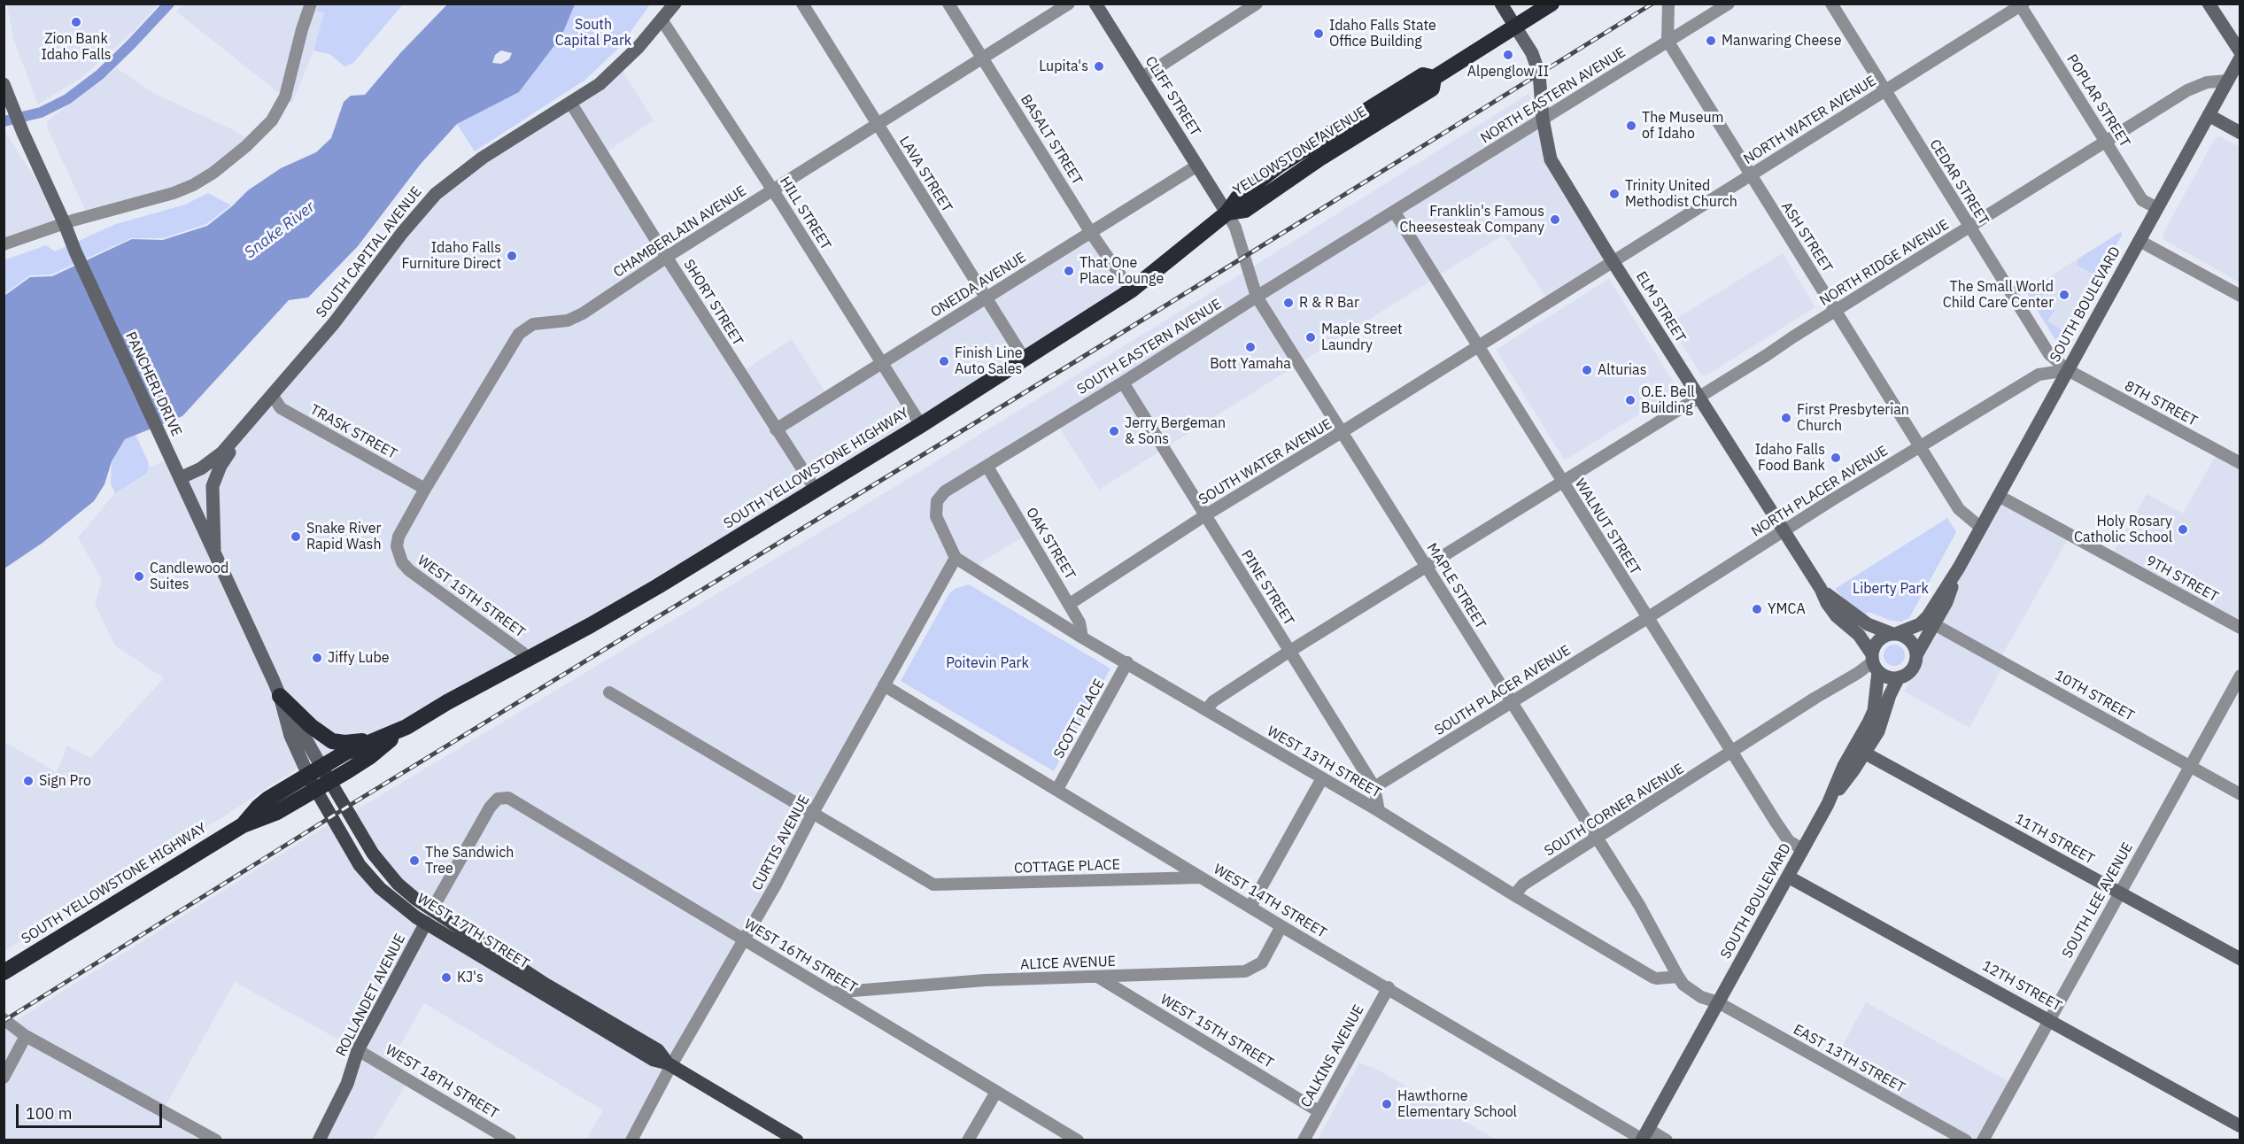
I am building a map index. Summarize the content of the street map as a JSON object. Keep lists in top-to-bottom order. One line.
{"streets":{"highway":["YELLOWSTONE AVENUE","SOUTH YELLOWSTONE HIGHWAY"],"main road":["WEST 17TH STREET"],"street":["NORTH EASTERN AVENUE","CLIFF STREET","POPLAR STREET","NORTH WATER AVENUE","BASALT STREET","LAVA STREET","CEDAR STREET","HILL STREET","CHAMBERLAIN AVENUE","ASH STREET","SOUTH CAPITAL AVENUE","NORTH RIDGE AVENUE","ONEIDA AVENUE","SHORT STREET","SOUTH BOULEVARD","ELM STREET","SOUTH EASTERN AVENUE","PANCHERI DRIVE","8TH STREET","TRASK STREET","SOUTH WATER AVENUE","NORTH PLACER AVENUE","WALNUT STREET","OAK STREET","9TH STREET","MAPLE STREET","PINE STREET","WEST 15TH STREET","SOUTH PLACER AVENUE","10TH STREET","SCOTT PLACE","WEST 13TH STREET","SOUTH CORNER AVENUE","11TH STREET","CURTIS AVENUE","COTTAGE PLACE","SOUTH LEE AVENUE","WEST 14TH STREET","WEST 16TH STREET","ALICE AVENUE","12TH STREET","ROLLANDET AVENUE","CALKINS AVENUE","EAST 13TH STREET","WEST 18TH STREET"]},"crossings":[["NORTH EASTERN AVENUE","ASH STREET"],["NORTH EASTERN AVENUE","ELM STREET"],["NORTH EASTERN AVENUE","SOUTH EASTERN AVENUE"],["NORTH EASTERN AVENUE","WALNUT STREET"],["CLIFF STREET","YELLOWSTONE AVENUE"],["CLIFF STREET","ONEIDA AVENUE"],["CLIFF STREET","SOUTH YELLOWSTONE HIGHWAY"],["CLIFF STREET","MAPLE STREET"],["POPLAR STREET","NORTH WATER AVENUE"],["POPLAR STREET","NORTH RIDGE AVENUE"],["POPLAR STREET","SOUTH BOULEVARD"],["NORTH WATER AVENUE","CEDAR STREET"],["NORTH WATER AVENUE","ASH STREET"],["NORTH WATER AVENUE","ELM STREET"],["NORTH WATER AVENUE","SOUTH WATER AVENUE"],["NORTH WATER AVENUE","WALNUT STREET"],["BASALT STREET","CHAMBERLAIN AVENUE"],["BASALT STREET","ONEIDA AVENUE"],["BASALT STREET","SOUTH YELLOWSTONE HIGHWAY"],["YELLOWSTONE AVENUE","ELM STREET"],["YELLOWSTONE AVENUE","SOUTH YELLOWSTONE HIGHWAY"],["YELLOWSTONE AVENUE","MAPLE STREET"],["LAVA STREET","CHAMBERLAIN AVENUE"],["LAVA STREET","ONEIDA AVENUE"],["LAVA STREET","SOUTH YELLOWSTONE HIGHWAY"],["CEDAR STREET","NORTH RIDGE AVENUE"],["CEDAR STREET","SOUTH BOULEVARD"],["CEDAR STREET","8TH STREET"],["CEDAR STREET","NORTH PLACER AVENUE"],["HILL STREET","CHAMBERLAIN AVENUE"],["HILL STREET","SOUTH CAPITAL AVENUE"],["HILL STREET","ONEIDA AVENUE"],["HILL STREET","SOUTH YELLOWSTONE HIGHWAY"],["CHAMBERLAIN AVENUE","SHORT STREET"],["CHAMBERLAIN AVENUE","TRASK STREET"],["CHAMBERLAIN AVENUE","WEST 15TH STREET"],["ASH STREET","NORTH RIDGE AVENUE"],["ASH STREET","SOUTH BOULEVARD"],["ASH STREET","NORTH PLACER AVENUE"],["SOUTH CAPITAL AVENUE","SHORT STREET"],["SOUTH CAPITAL AVENUE","PANCHERI DRIVE"],["SOUTH CAPITAL AVENUE","TRASK STREET"],["NORTH RIDGE AVENUE","SOUTH BOULEVARD"],["NORTH RIDGE AVENUE","ELM STREET"],["NORTH RIDGE AVENUE","WALNUT STREET"],["NORTH RIDGE AVENUE","MAPLE STREET"],["NORTH RIDGE AVENUE","PINE STREET"],["NORTH RIDGE AVENUE","WEST 13TH STREET"],["ONEIDA AVENUE","SHORT STREET"],["SHORT STREET","SOUTH YELLOWSTONE HIGHWAY"],["SOUTH BOULEVARD","ELM STREET"],["SOUTH BOULEVARD","8TH STREET"],["SOUTH BOULEVARD","NORTH PLACER AVENUE"],["SOUTH BOULEVARD","WALNUT STREET"],["SOUTH BOULEVARD","9TH STREET"],["SOUTH BOULEVARD","10TH STREET"],["SOUTH BOULEVARD","SOUTH CORNER AVENUE"],["SOUTH BOULEVARD","11TH STREET"],["SOUTH BOULEVARD","WEST 14TH STREET"],["SOUTH BOULEVARD","12TH STREET"],["SOUTH BOULEVARD","EAST 13TH STREET"],["ELM STREET","NORTH PLACER AVENUE"],["ELM STREET","SOUTH CORNER AVENUE"],["SOUTH EASTERN AVENUE","WALNUT STREET"],["SOUTH EASTERN AVENUE","OAK STREET"],["SOUTH EASTERN AVENUE","MAPLE STREET"],["SOUTH EASTERN AVENUE","PINE STREET"],["SOUTH EASTERN AVENUE","WEST 13TH STREET"],["SOUTH EASTERN AVENUE","CURTIS AVENUE"],["PANCHERI DRIVE","SOUTH YELLOWSTONE HIGHWAY"],["PANCHERI DRIVE","WEST 17TH STREET"],["8TH STREET","NORTH PLACER AVENUE"],["SOUTH WATER AVENUE","WALNUT STREET"],["SOUTH WATER AVENUE","OAK STREET"],["SOUTH WATER AVENUE","MAPLE STREET"],["SOUTH WATER AVENUE","PINE STREET"],["SOUTH YELLOWSTONE HIGHWAY","MAPLE STREET"],["SOUTH YELLOWSTONE HIGHWAY","WEST 15TH STREET"],["SOUTH YELLOWSTONE HIGHWAY","WEST 17TH STREET"],["NORTH PLACER AVENUE","WALNUT STREET"],["NORTH PLACER AVENUE","SOUTH PLACER AVENUE"],["WALNUT STREET","SOUTH PLACER AVENUE"],["WALNUT STREET","SOUTH CORNER AVENUE"],["OAK STREET","WEST 13TH STREET"],["MAPLE STREET","SOUTH PLACER AVENUE"],["MAPLE STREET","WEST 13TH STREET"],["MAPLE STREET","SOUTH CORNER AVENUE"],["PINE STREET","SOUTH PLACER AVENUE"],["PINE STREET","WEST 13TH STREET"],["WEST 15TH STREET","ALICE AVENUE"],["WEST 15TH STREET","CALKINS AVENUE"],["10TH STREET","SOUTH LEE AVENUE"],["SCOTT PLACE","WEST 13TH STREET"],["SCOTT PLACE","WEST 14TH STREET"],["WEST 13TH STREET","SOUTH CORNER AVENUE"],["WEST 13TH STREET","CURTIS AVENUE"],["11TH STREET","SOUTH LEE AVENUE"],["CURTIS AVENUE","COTTAGE PLACE"],["CURTIS AVENUE","WEST 14TH STREET"],["CURTIS AVENUE","WEST 17TH STREET"],["CURTIS AVENUE","WEST 16TH STREET"],["COTTAGE PLACE","WEST 14TH STREET"],["SOUTH LEE AVENUE","12TH STREET"],["WEST 14TH STREET","ALICE AVENUE"],["WEST 14TH STREET","CALKINS AVENUE"],["WEST 17TH STREET","WEST 16TH STREET"],["WEST 17TH STREET","ROLLANDET AVENUE"],["WEST 16TH STREET","ALICE AVENUE"],["ROLLANDET AVENUE","WEST 18TH STREET"]],"water":["Snake River"],"parks":["South Capital Park","Liberty Park","Poitevin Park"],"places":["Zion Bank Idaho Falls","Idaho Falls State Office Building","Manwaring Cheese","Alpenglow II","Lupita's","The Museum of Idaho","Trinity United Methodist Church","Franklin's Famous Cheesesteak Company","Idaho Falls Furniture Direct","That One Place Lounge","The Small World Child Care Center","R & R Bar","Maple Street Laundry","Bott Yamaha","Finish Line Auto Sales","Alturias","O.E. Bell Building","First Presbyterian Church","Jerry Bergeman & Sons","Idaho Falls Food Bank","Holy Rosary Catholic School","Snake River Rapid Wash","Candlewood Suites","YMCA","Jiffy Lube","Sign Pro","The Sandwich Tree","KJ's","Hawthorne Elementary School"],"scale_bar":"100 m"}
